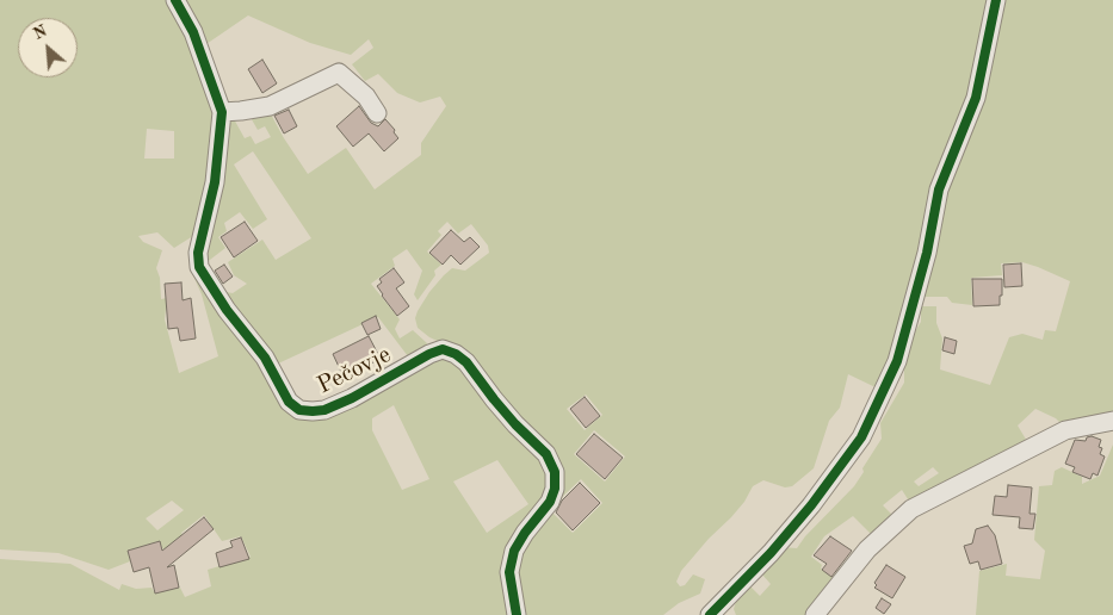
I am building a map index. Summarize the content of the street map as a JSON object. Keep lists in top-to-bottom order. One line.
{"streets":{"street":["Pečovje"]},"north":"top left"}
